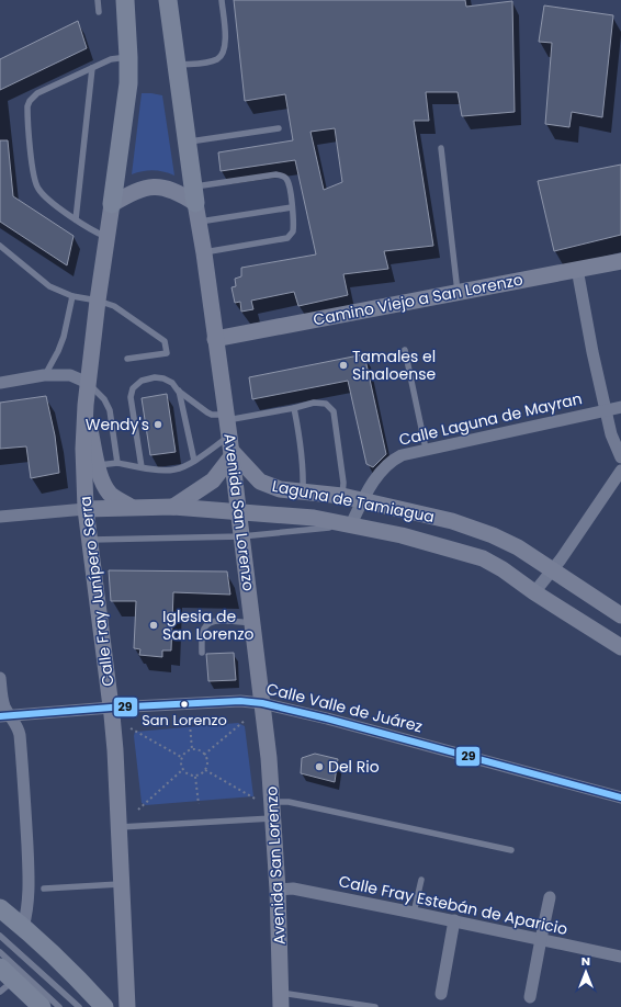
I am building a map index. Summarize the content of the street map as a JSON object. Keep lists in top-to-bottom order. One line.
{"streets":{"main road":["Camino Viejo a San Lorenzo","Laguna de Tamiagua","Avenida San Lorenzo","Calle Fray Junípero Serra"],"street":["Calle Laguna de Mayran","Calle Valle de Juárez","Calle Fray Estebán de Aparicio"]},"crossings":[["Camino Viejo a San Lorenzo","Avenida San Lorenzo"],["Calle Laguna de Mayran","Laguna de Tamiagua"],["Laguna de Tamiagua","Avenida San Lorenzo"],["Laguna de Tamiagua","Calle Fray Junípero Serra"],["Avenida San Lorenzo","Calle Valle de Juárez"],["Avenida San Lorenzo","Calle Fray Estebán de Aparicio"],["Calle Fray Junípero Serra","Calle Valle de Juárez"]],"places":["Tamales el Sinaloense","Wendy's","Iglesia de San Lorenzo","San Lorenzo","Del Rio"],"lines":["transit line 29"],"north":"top"}
